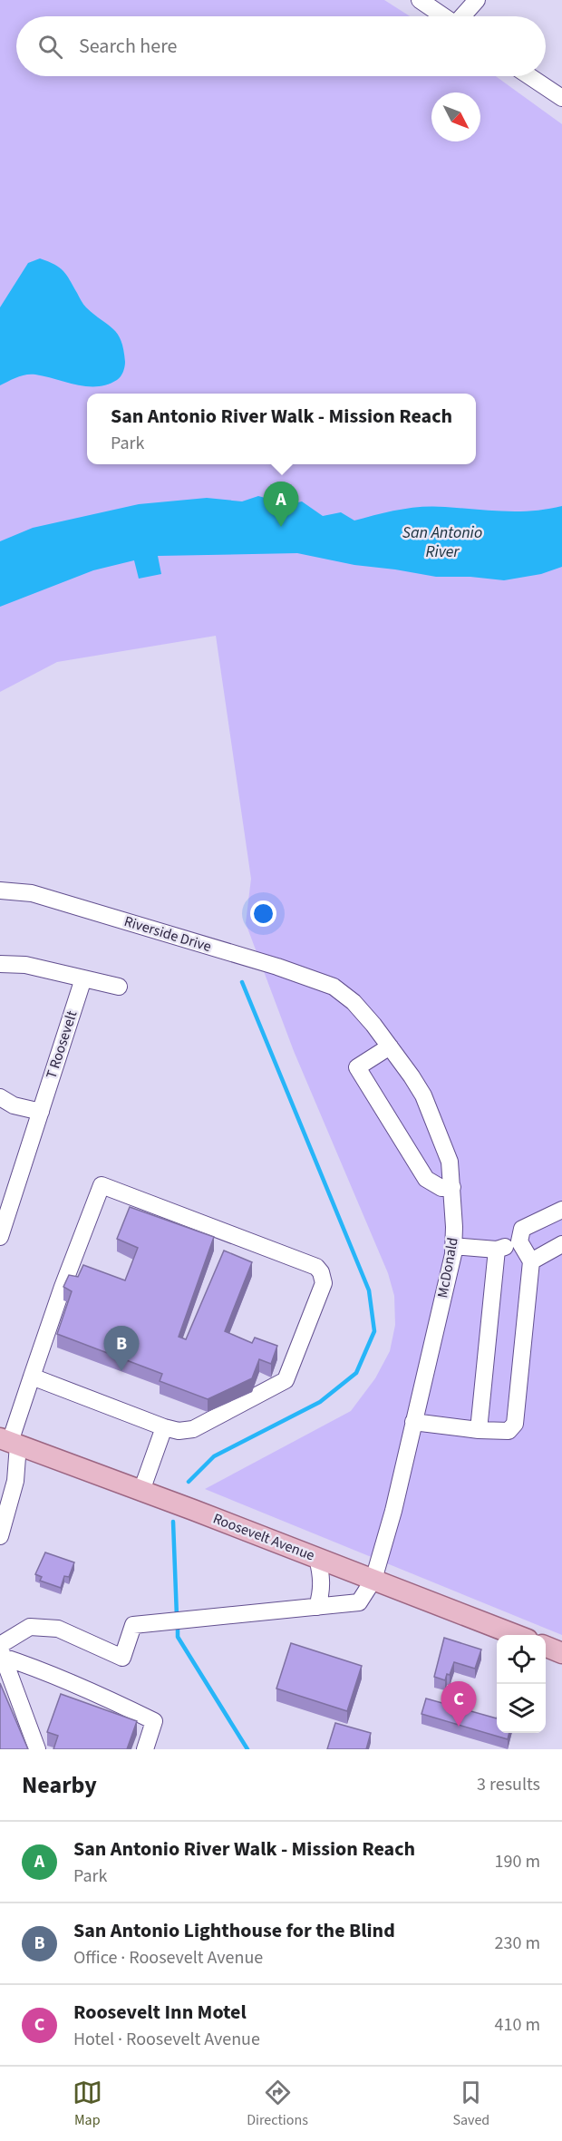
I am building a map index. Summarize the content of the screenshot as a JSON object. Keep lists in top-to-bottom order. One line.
{"streets":{"main road":["Roosevelt Avenue"],"street":["Riverside Drive","T Roosevelt","McDonald"]},"crossings":[["Riverside Drive","McDonald"],["McDonald","Roosevelt Avenue"]],"water":["San Antonio River"],"north":"bottom right","page":{"search":"Search here","popup":["San Antonio River Walk - Mission Reach","Park"],"pins":["A","B","C"],"heading":["Nearby","3 results"],"list":[{"mark":"A","name":"San Antonio River Walk - Mission Reach","note":"Park","value":"190 m"},{"mark":"B","name":"San Antonio Lighthouse for the Blind","note":"Office · Roosevelt Avenue","value":"230 m"},{"mark":"C","name":"Roosevelt Inn Motel","note":"Hotel · Roosevelt Avenue","value":"410 m"}],"nav":["Map","Directions","Saved"]}}
